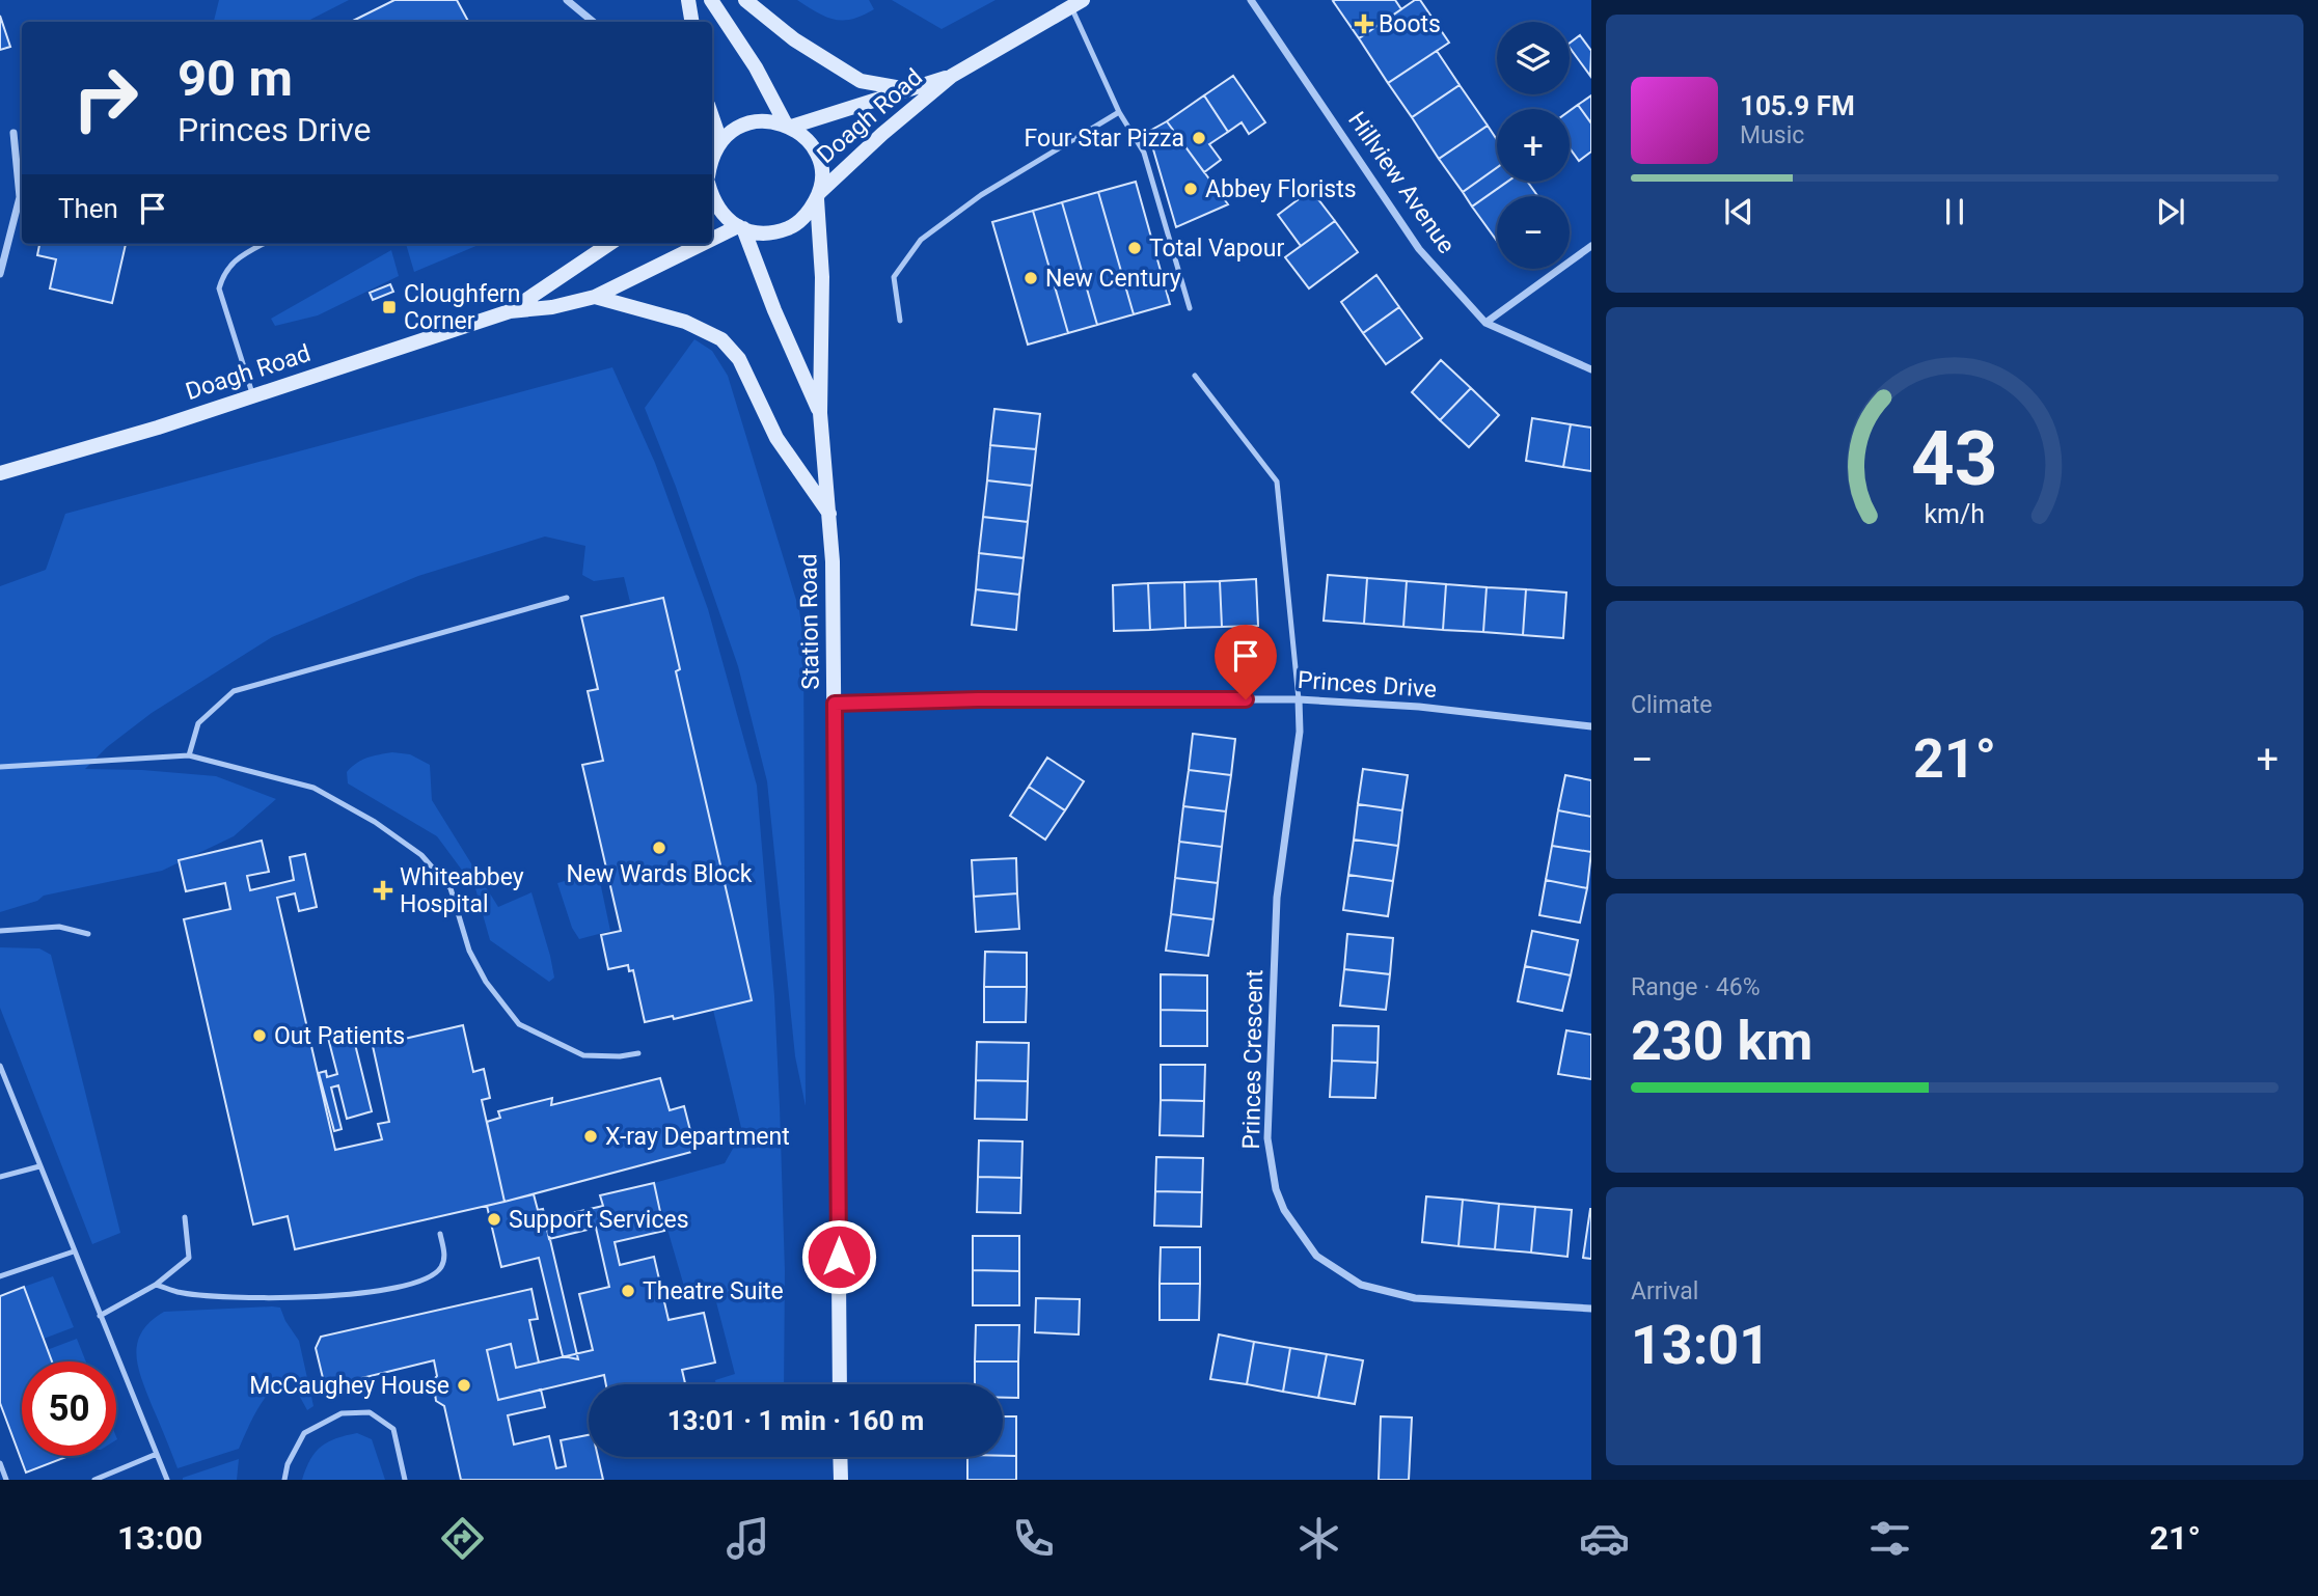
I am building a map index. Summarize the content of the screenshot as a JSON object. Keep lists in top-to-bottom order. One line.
{"streets":{"main road":["Doagh Road","Station Road"],"street":["Hillview Avenue","Princes Drive","Princes Crescent"]},"crossings":[["Doagh Road","Station Road"],["Station Road","Princes Drive"],["Princes Drive","Princes Crescent"]],"places":{"health":["Boots","Whiteabbey Hospital"],"other":["Four Star Pizza","Abbey Florists","Total Vapour","New Century","New Wards Block","Out Patients","X-ray Department","Support Services","Theatre Suite","McCaughey House"],"transit":["Cloughfern Corner"]},"page":{"map_buttons":["+","−"],"turn":["90 m","Princes Drive"],"song":["105.9 FM","Music"],"then":"Then","tile":["Climate",["Range · 46%","230 km"],["Arrival","13:01"]],"heat":["−","21°","+"],"limit":"50","trip":"13:01 · 1 min · 160 m","tabs":["13:00","21°"],"gauge":["43","km/h"]}}
